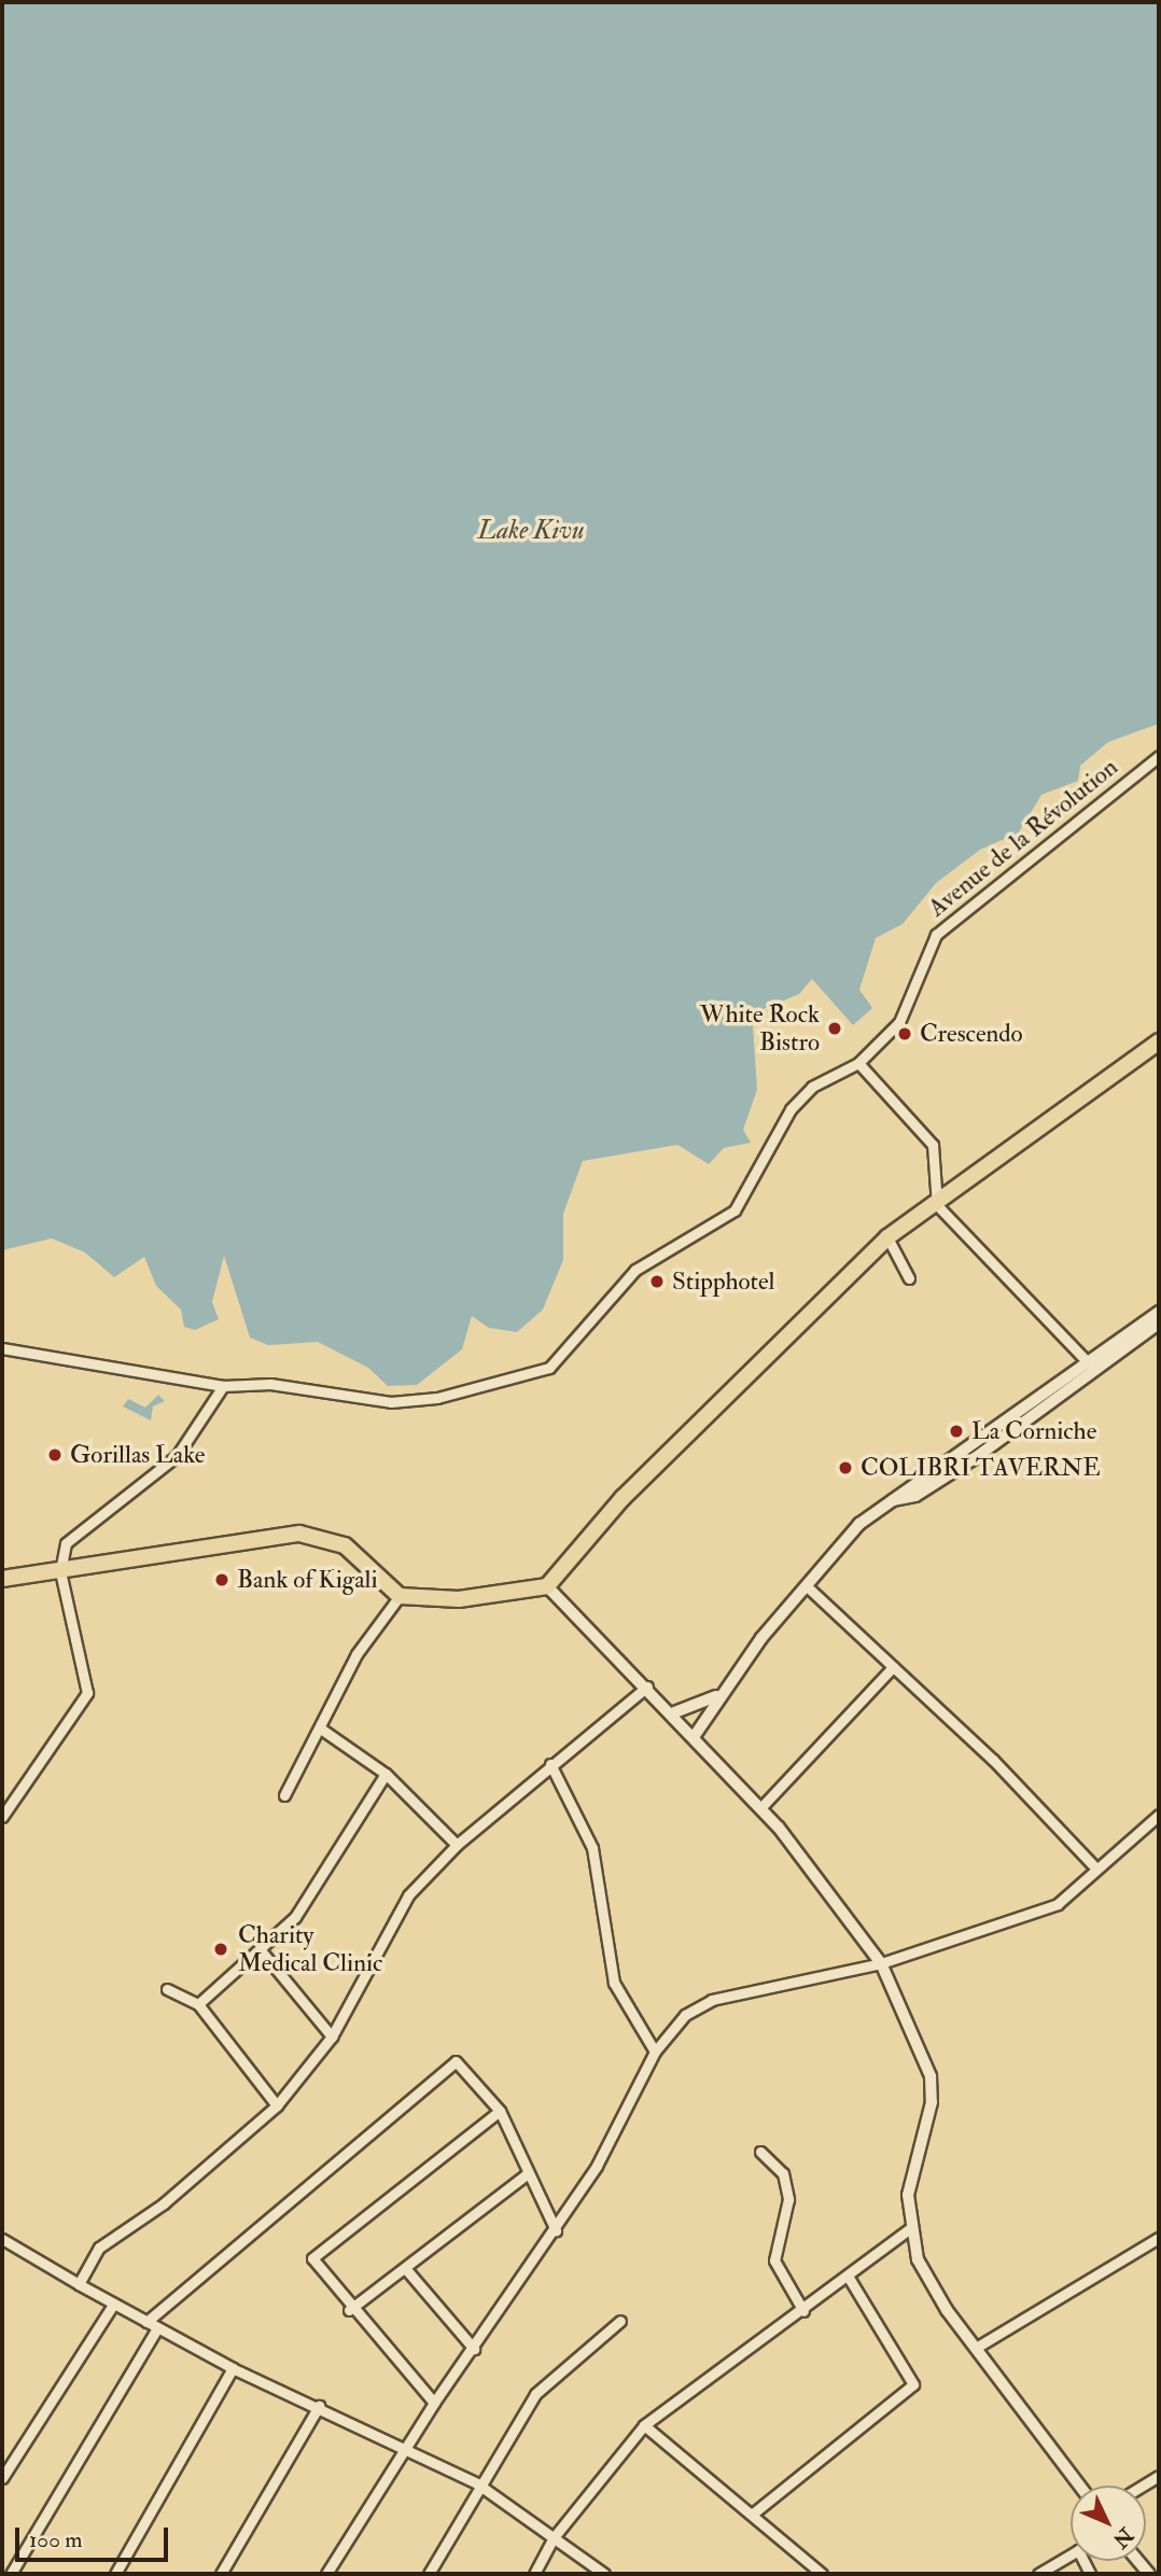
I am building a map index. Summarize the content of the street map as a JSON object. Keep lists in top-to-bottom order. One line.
{"streets":{"street":["Avenue de la Révolution"]},"water":["Lake Kivu"],"places":["White Rock Bistro","Crescendo","Stipphotel","La Corniche","Gorillas Lake","COLIBRI TAVERNE","Bank of Kigali","Charity Medical Clinic"],"scale_bar":"100 m","north":"bottom right"}
